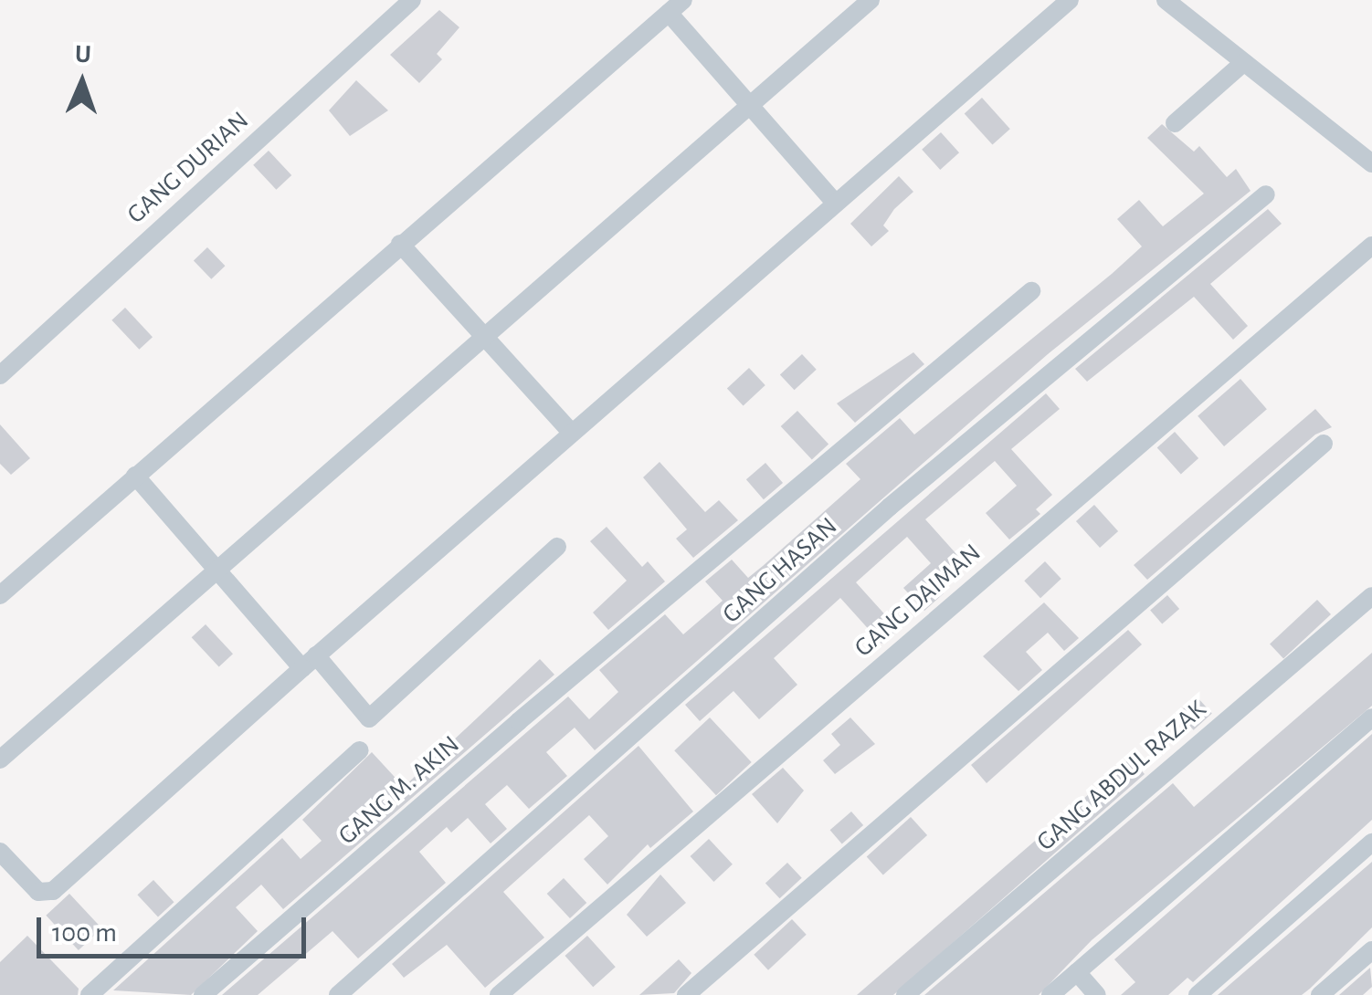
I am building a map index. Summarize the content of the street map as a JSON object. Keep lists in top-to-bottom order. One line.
{"streets":{"street":["GANG DURIAN","GANG HASAN","GANG DAIMAN","GANG ABDUL RAZAK","GANG M. AKIN"]},"scale_bar":"100 m","north":"top"}
